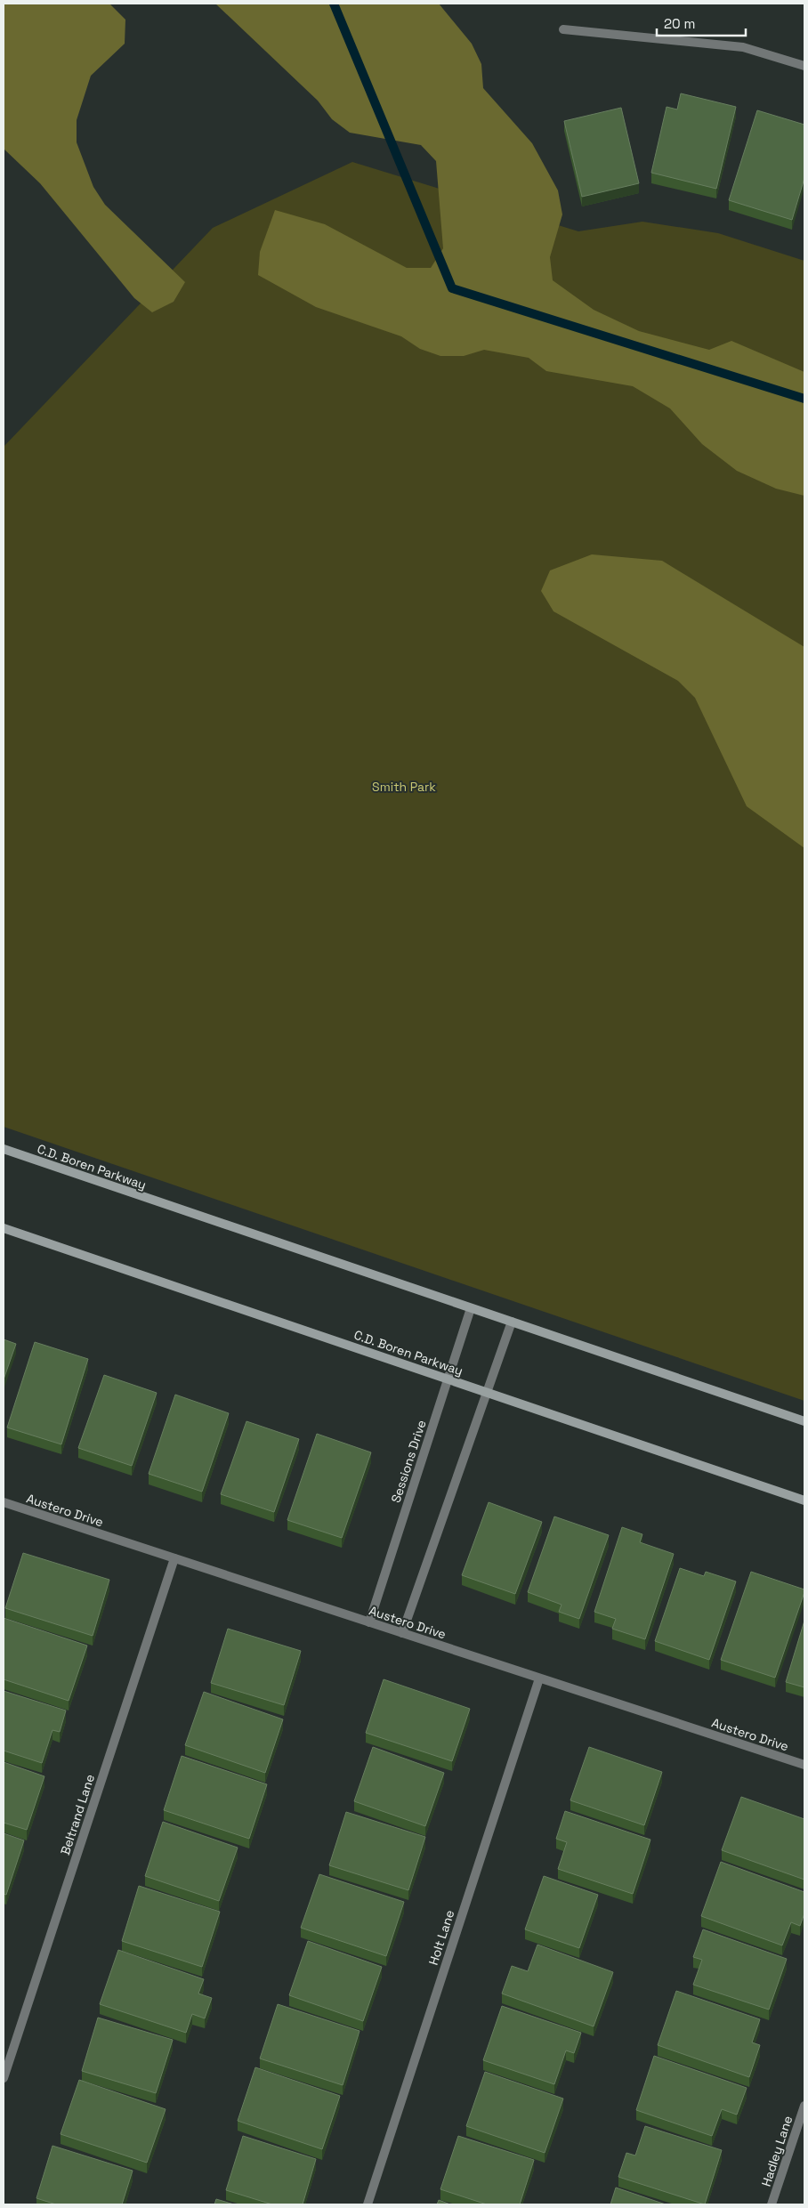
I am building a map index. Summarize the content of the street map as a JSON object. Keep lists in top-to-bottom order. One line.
{"streets":{"street":["C.D. Boren Parkway","Sessions Drive","Austero Drive","Beltrand Lane","Holt Lane","Hadley Lane"]},"crossings":[["C.D. Boren Parkway","Sessions Drive"],["Sessions Drive","Austero Drive"],["Austero Drive","Beltrand Lane"],["Austero Drive","Holt Lane"]],"parks":["Smith Park"],"scale_bar":"20 m"}
